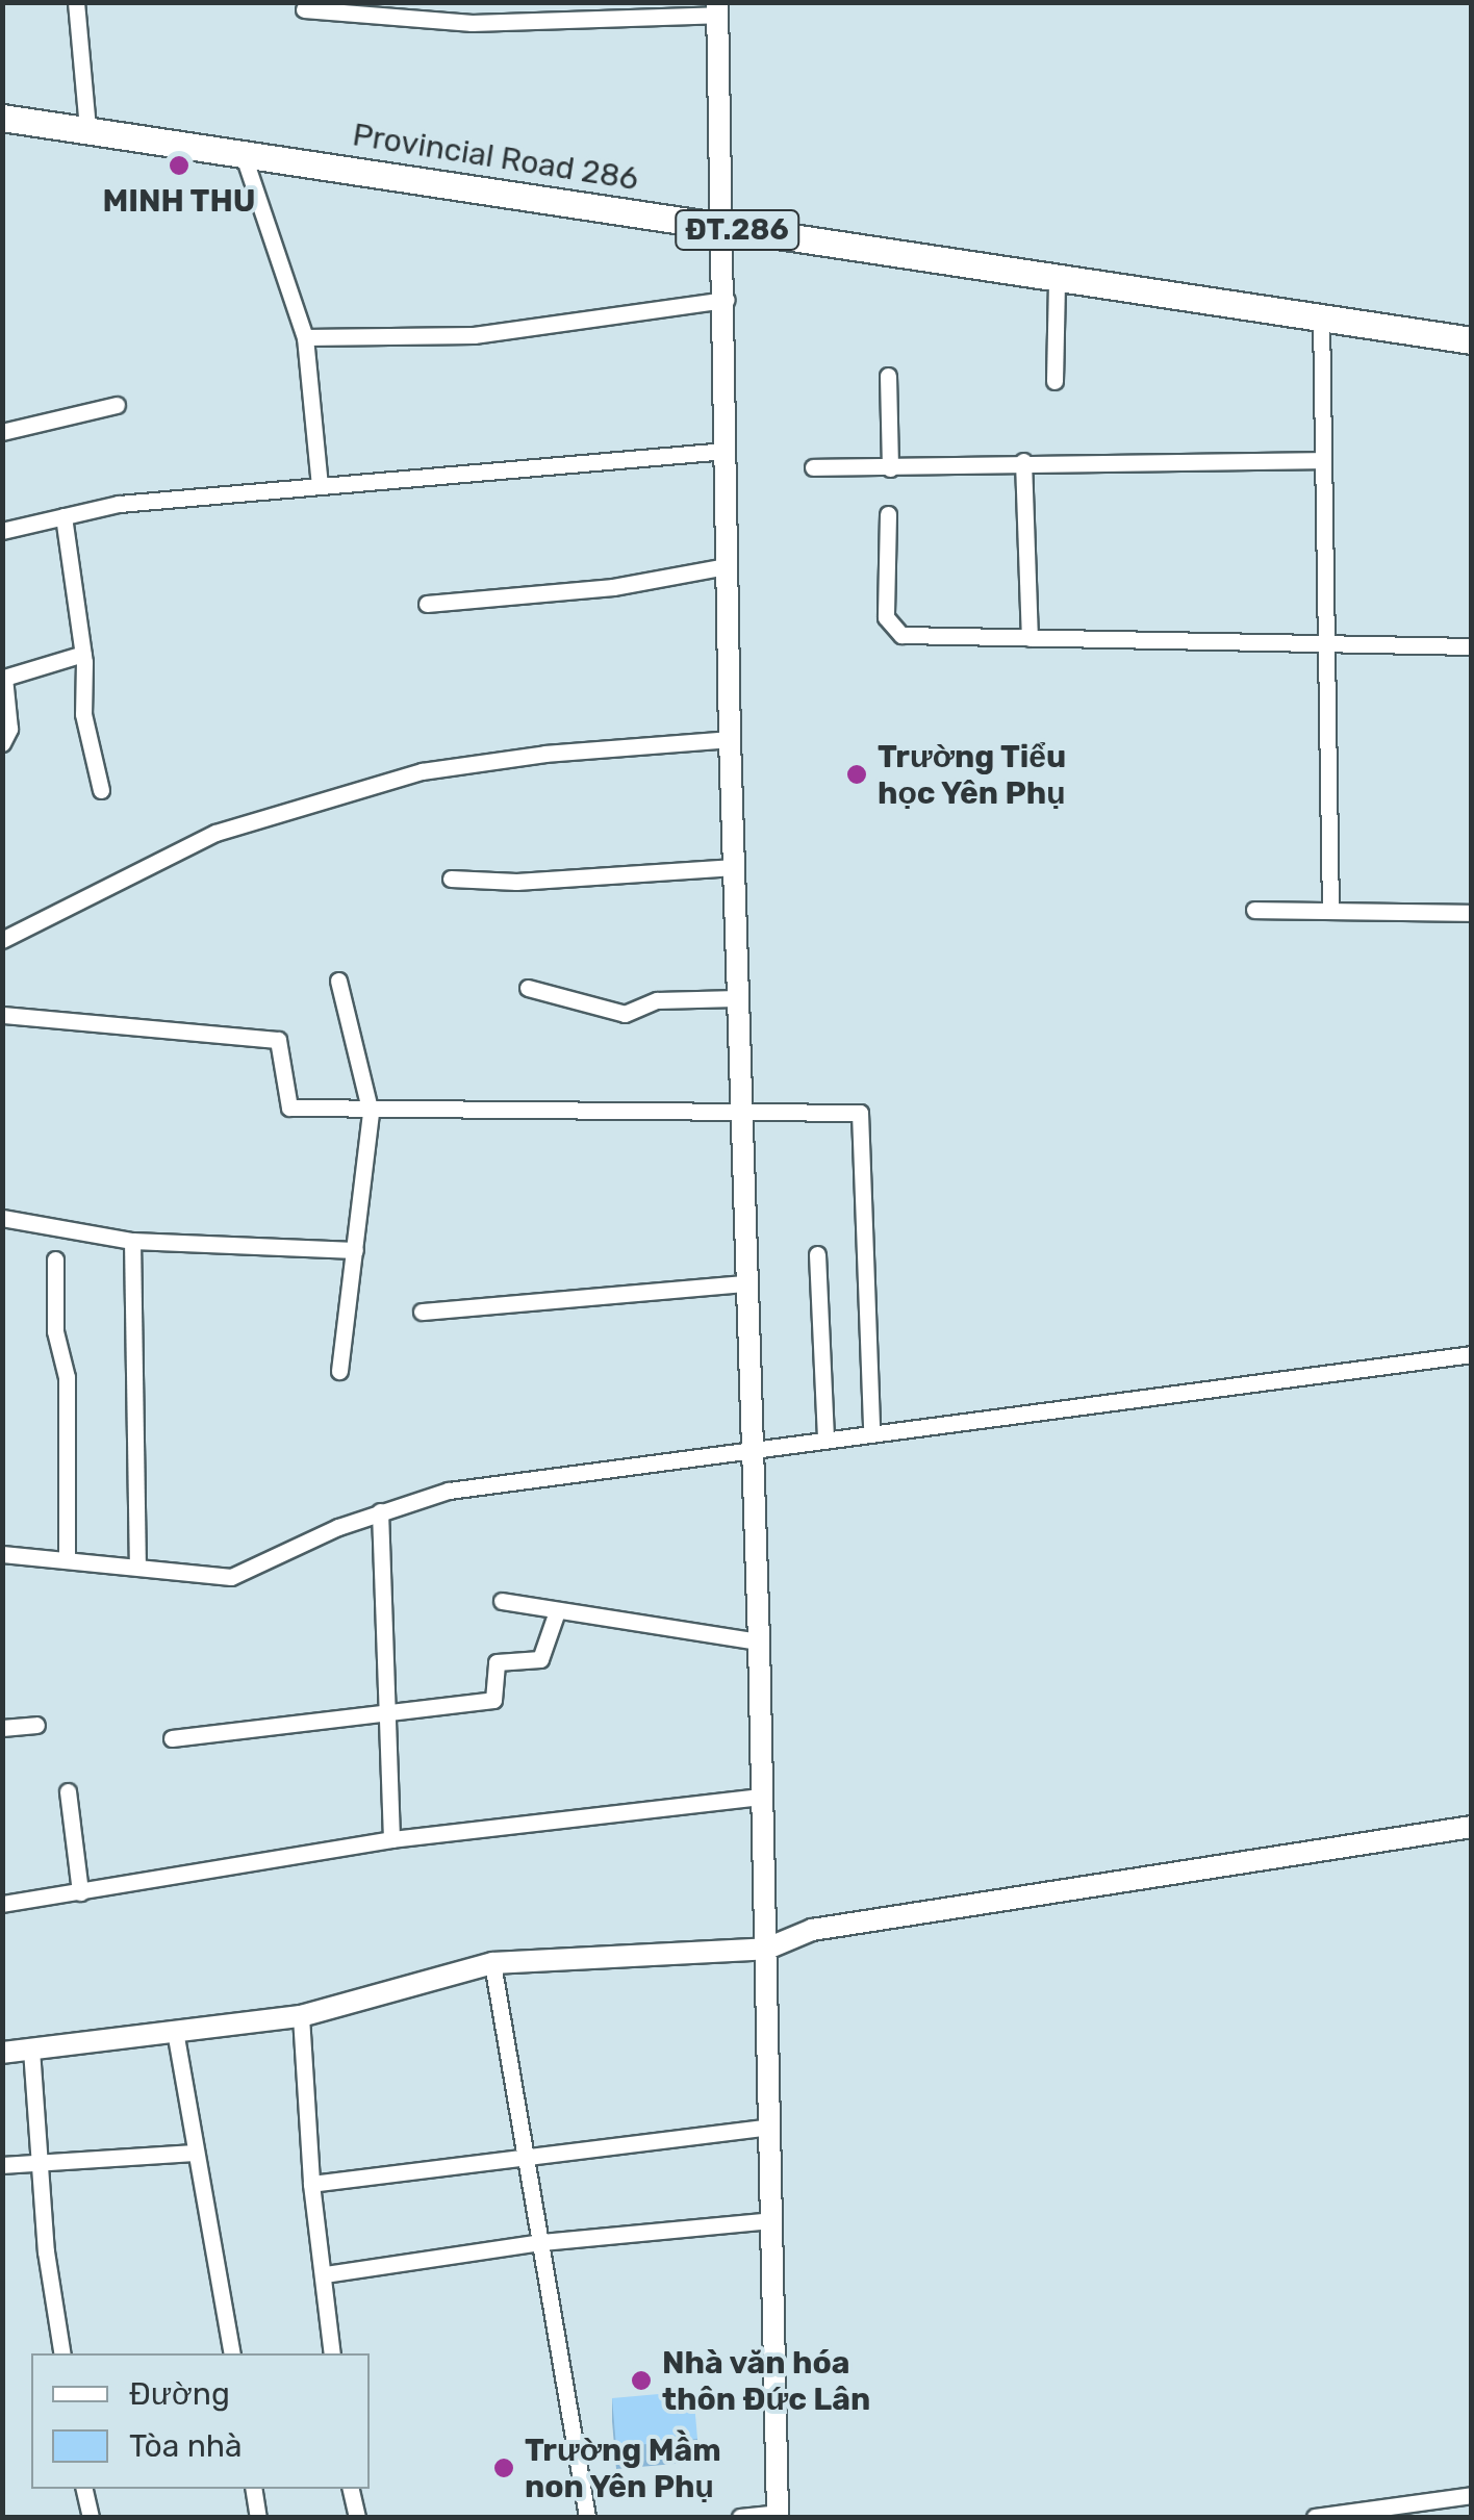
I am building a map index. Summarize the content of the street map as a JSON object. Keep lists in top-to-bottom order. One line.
{"streets":{"main road":["Provincial Road 286","ĐT.286"]},"places":["MINH THU","Trường Tiểu học Yên Phụ","Nhà văn hóa thôn Đức Lân","Trường Mầm non Yên Phụ"],"legend":["Đường","Tòa nhà"]}
